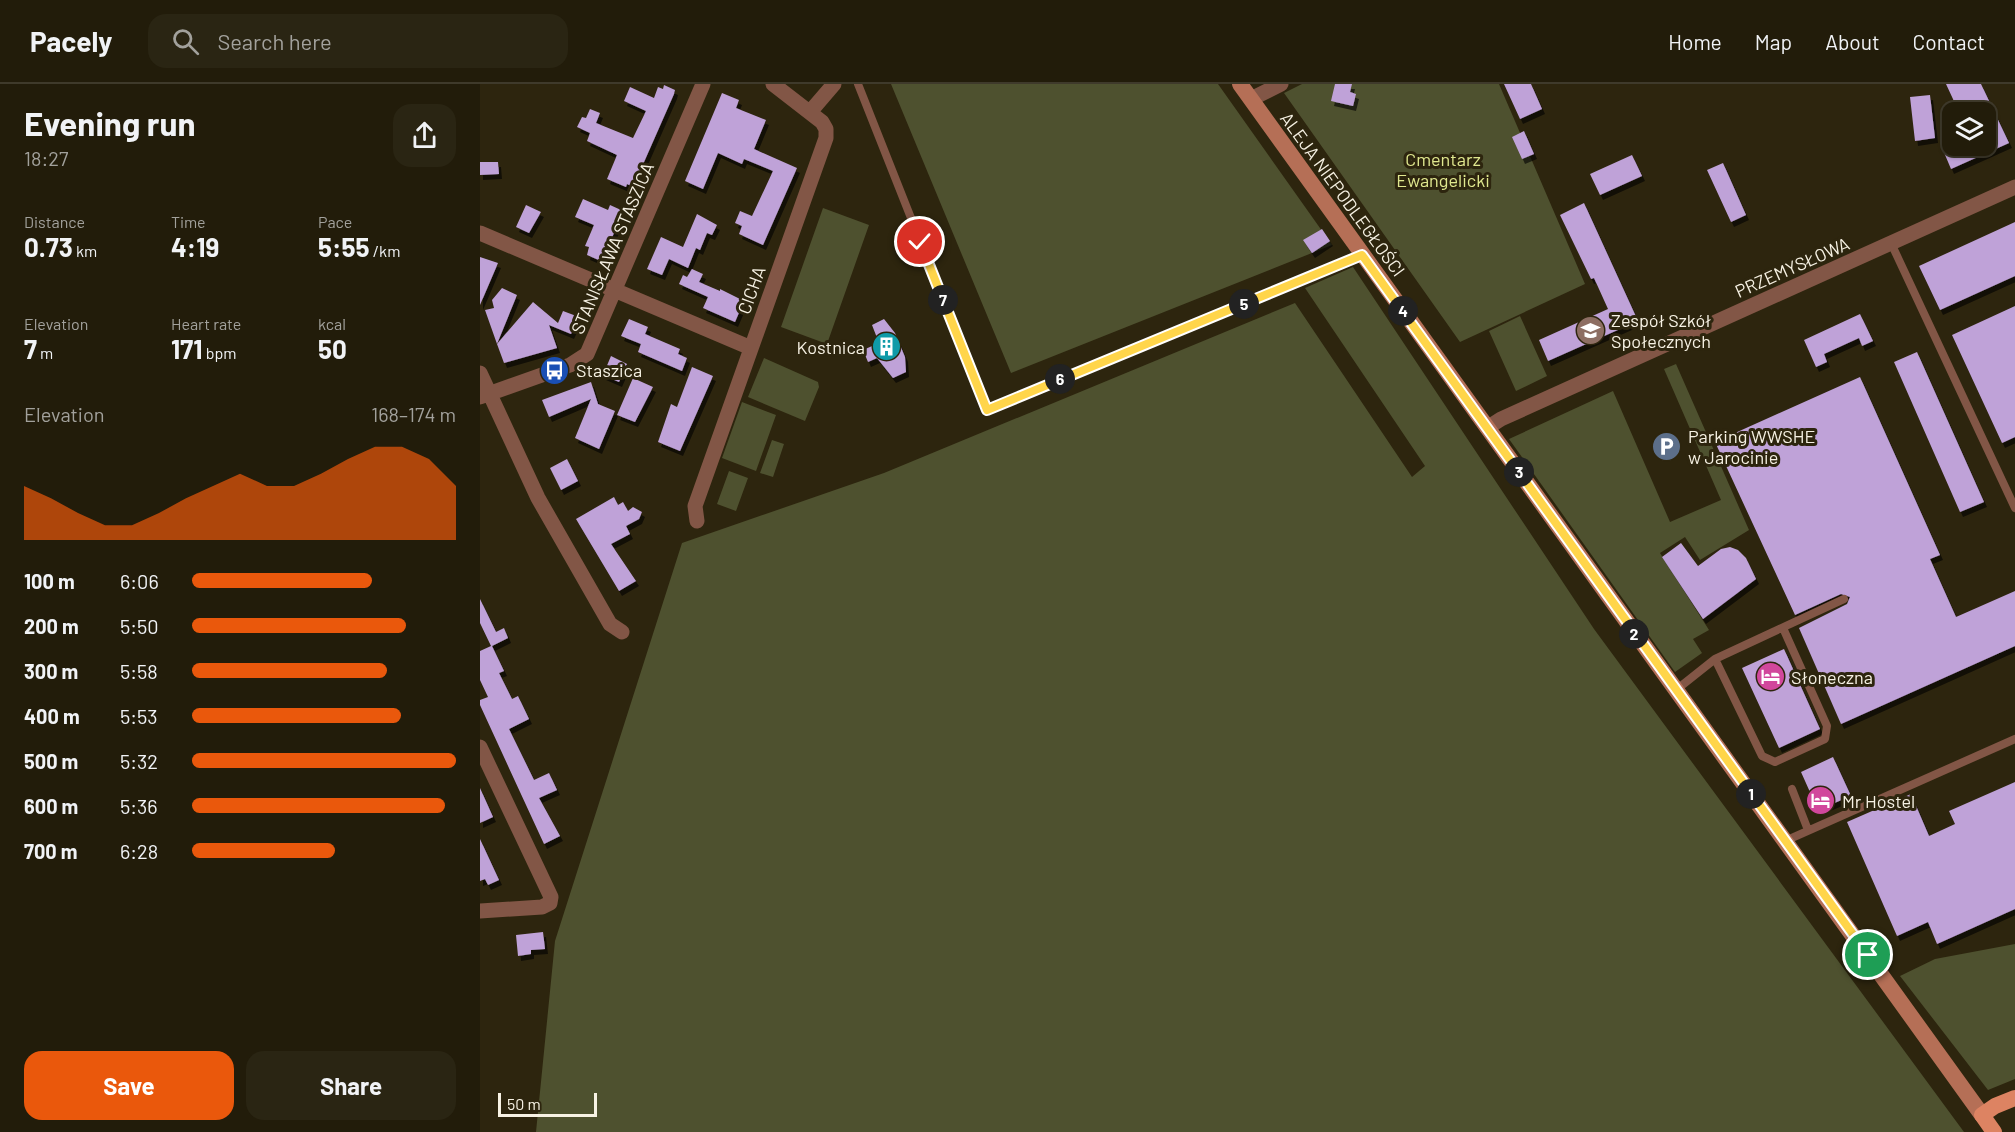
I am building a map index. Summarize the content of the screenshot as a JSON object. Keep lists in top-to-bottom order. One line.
{"streets":{"main road":["ALEJA NIEPODLEGŁOŚCI"],"street":["STANISŁAWA STASZICA","PRZEMYSŁOWA","CICHA"]},"crossings":[["ALEJA NIEPODLEGŁOŚCI","PRZEMYSŁOWA"]],"parks":["Cmentarz Ewangelicki"],"places":{"school or university":["Zespół Szkół Społecznych"],"building":["Kostnica"],"bus stop":["Staszica"],"parking":["Parking WWSHE w Jarocinie"],"hotel":["Słoneczna","Mr Hostel"]},"scale_bar":"50 m","page":{"header":"Pacely","search":"Search here","nav":["Home","Map","About","Contact"],"heading":["Evening run","18:27"],"stats":[["Distance","0.73 km"],["Time","4:19"],["Pace","5:55 /km"],["Elevation","7 m"],["Heart rate","171 bpm"],["kcal","50"]],"pins":["7","5","4","6","3","2","1"],"chart":["Elevation","168–174 m"],"list":[{"name":"100 m","note":"6:06"},{"name":"200 m","note":"5:50"},{"name":"300 m","note":"5:58"},{"name":"400 m","note":"5:53"},{"name":"500 m","note":"5:32"},{"name":"600 m","note":"5:36"},{"name":"700 m","note":"6:28"}],"buttons":["Save","Share"],"scale":"50 m"}}
